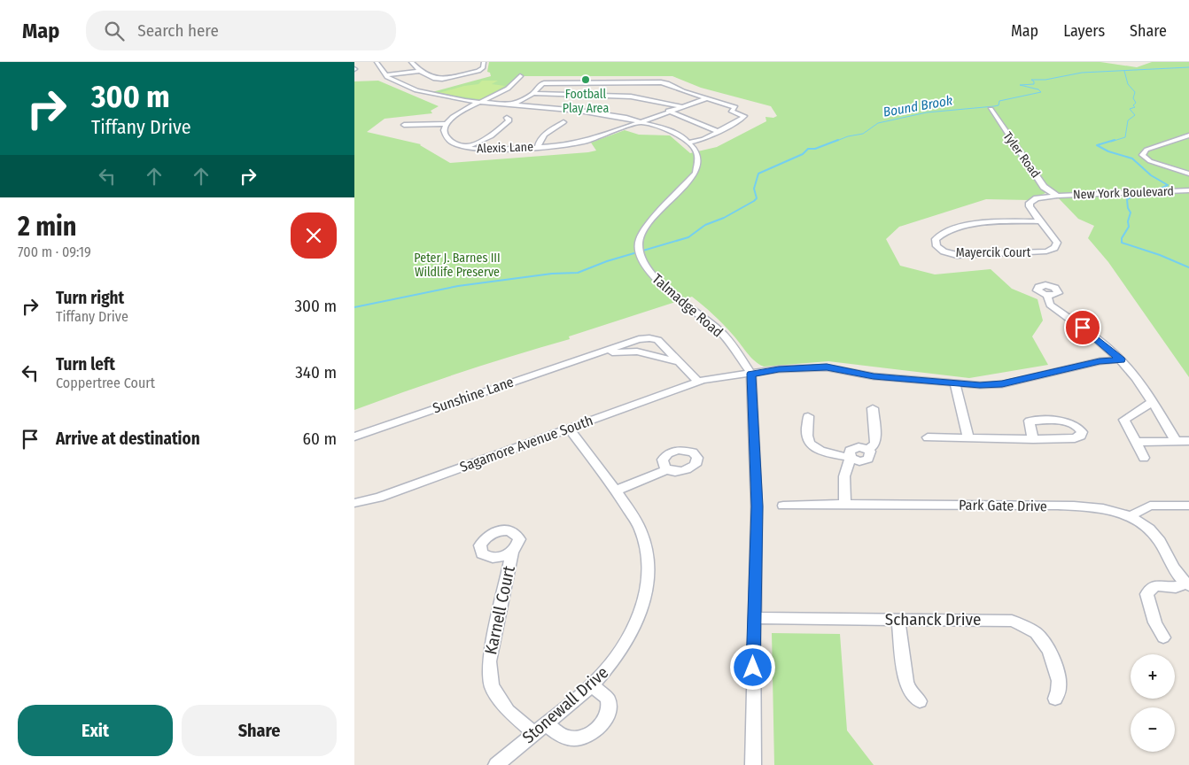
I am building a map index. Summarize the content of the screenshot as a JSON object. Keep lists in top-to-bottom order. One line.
{"streets":{"street":["Alexis Lane","Tyler Road","New York Boulevard","Mayercik Court","Talmadge Road","Sunshine Lane","Sagamore Avenue South","Park Gate Drive","Karnell Court","Schanck Drive","Stonewall Drive"]},"crossings":[["Tyler Road","New York Boulevard"],["Tyler Road","Mayercik Court"],["New York Boulevard","Mayercik Court"],["Talmadge Road","Sagamore Avenue South"],["Sunshine Lane","Sagamore Avenue South"],["Sagamore Avenue South","Stonewall Drive"],["Karnell Court","Stonewall Drive"]],"water":["Bound Brook"],"parks":["Peter J. Barnes III Wildlife Preserve"],"places":["Football Play Area"],"page":{"header":"Map","search":"Search here","nav":["Map","Layers","Share"],"turn":["300 m","Tiffany Drive"],"heading":["2 min","700 m · 09:19"],"list":[{"name":"Turn right","note":"Tiffany Drive","value":"300 m"},{"name":"Turn left","note":"Coppertree Court","value":"340 m"},{"name":"Arrive at destination","value":"60 m"}],"map_buttons":["+","−"],"buttons":["Exit","Share"]}}
